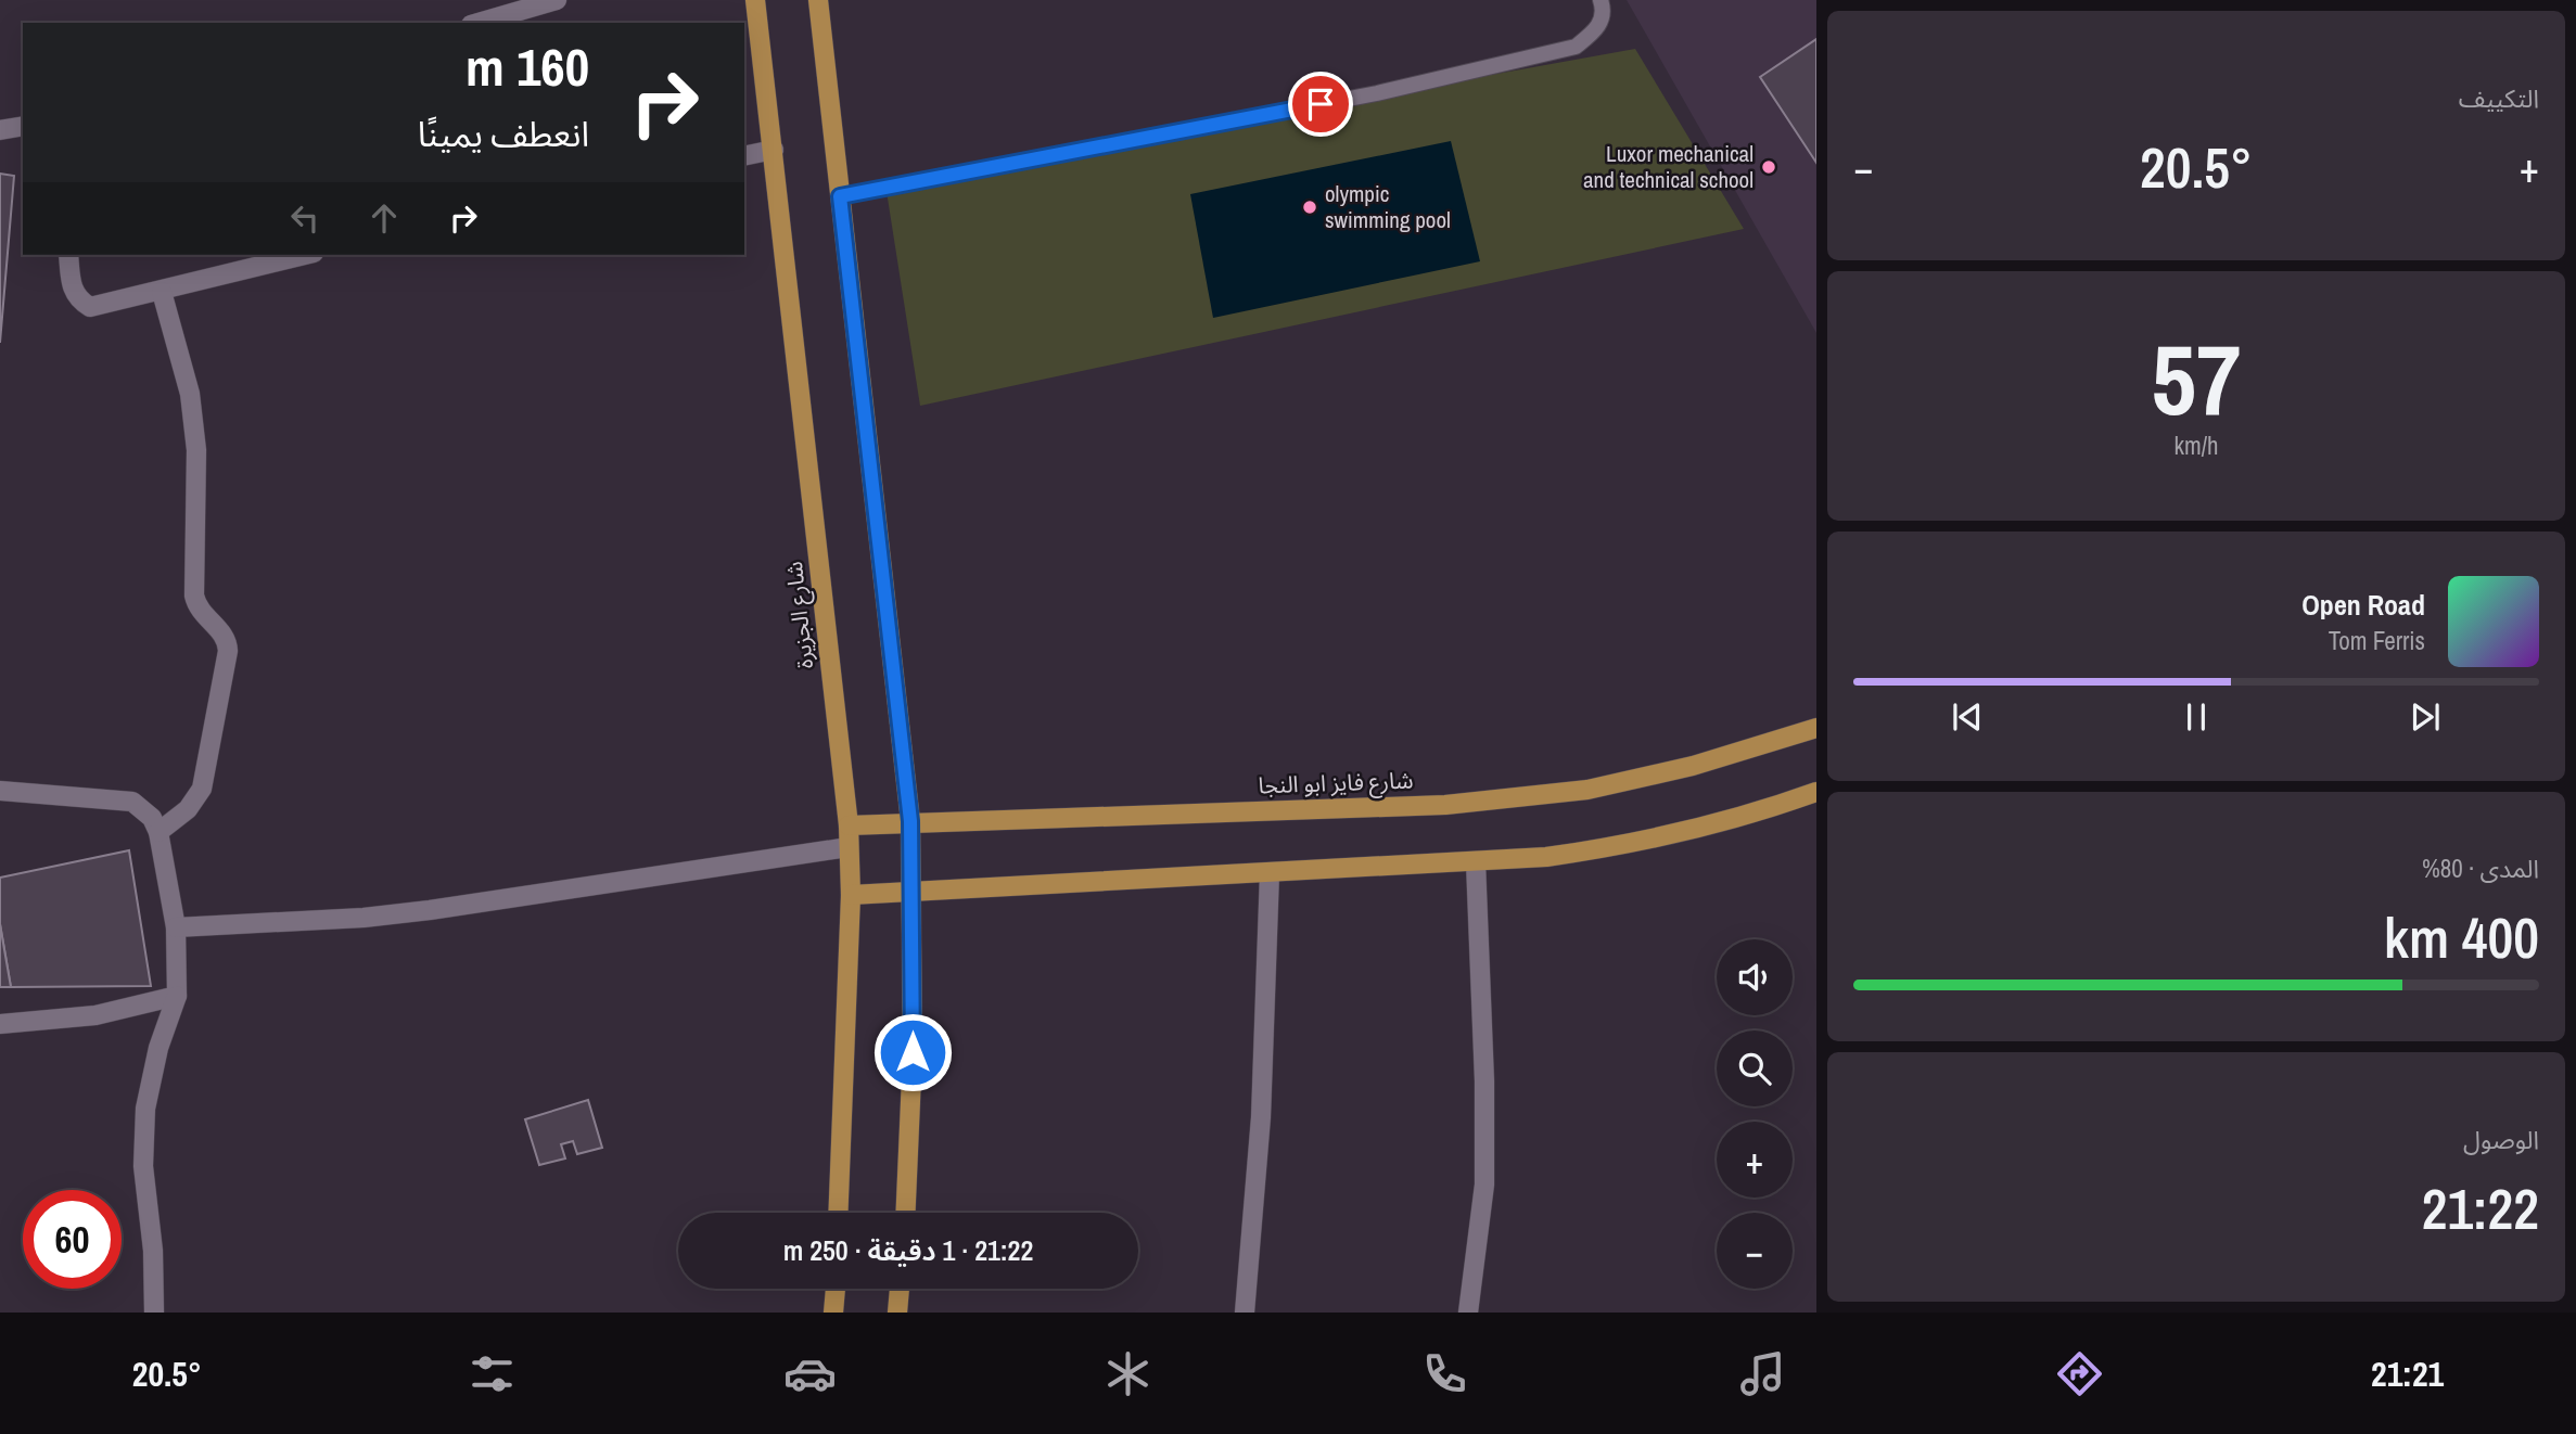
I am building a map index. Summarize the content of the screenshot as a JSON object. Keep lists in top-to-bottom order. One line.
{"streets":{"main road":["شارع الجزيرة","شارع فايز ابو النجا"]},"crossings":[["شارع الجزيرة","شارع فايز ابو النجا"]],"places":["Luxor mechanical and technical school","olympic swimming pool"],"page":{"tile":["التكييف",["57","km/h"],["المدى · 80%","400 km"],["الوصول","21:22"]],"turn":["160 m","انعطف يمينًا"],"heat":["−","20.5°","+"],"song":["Open Road","Tom Ferris"],"map_buttons":["+","−"],"limit":"60","trip":"21:22 · 1 دقيقة · 250 m","tabs":["21:21","20.5°"]}}
